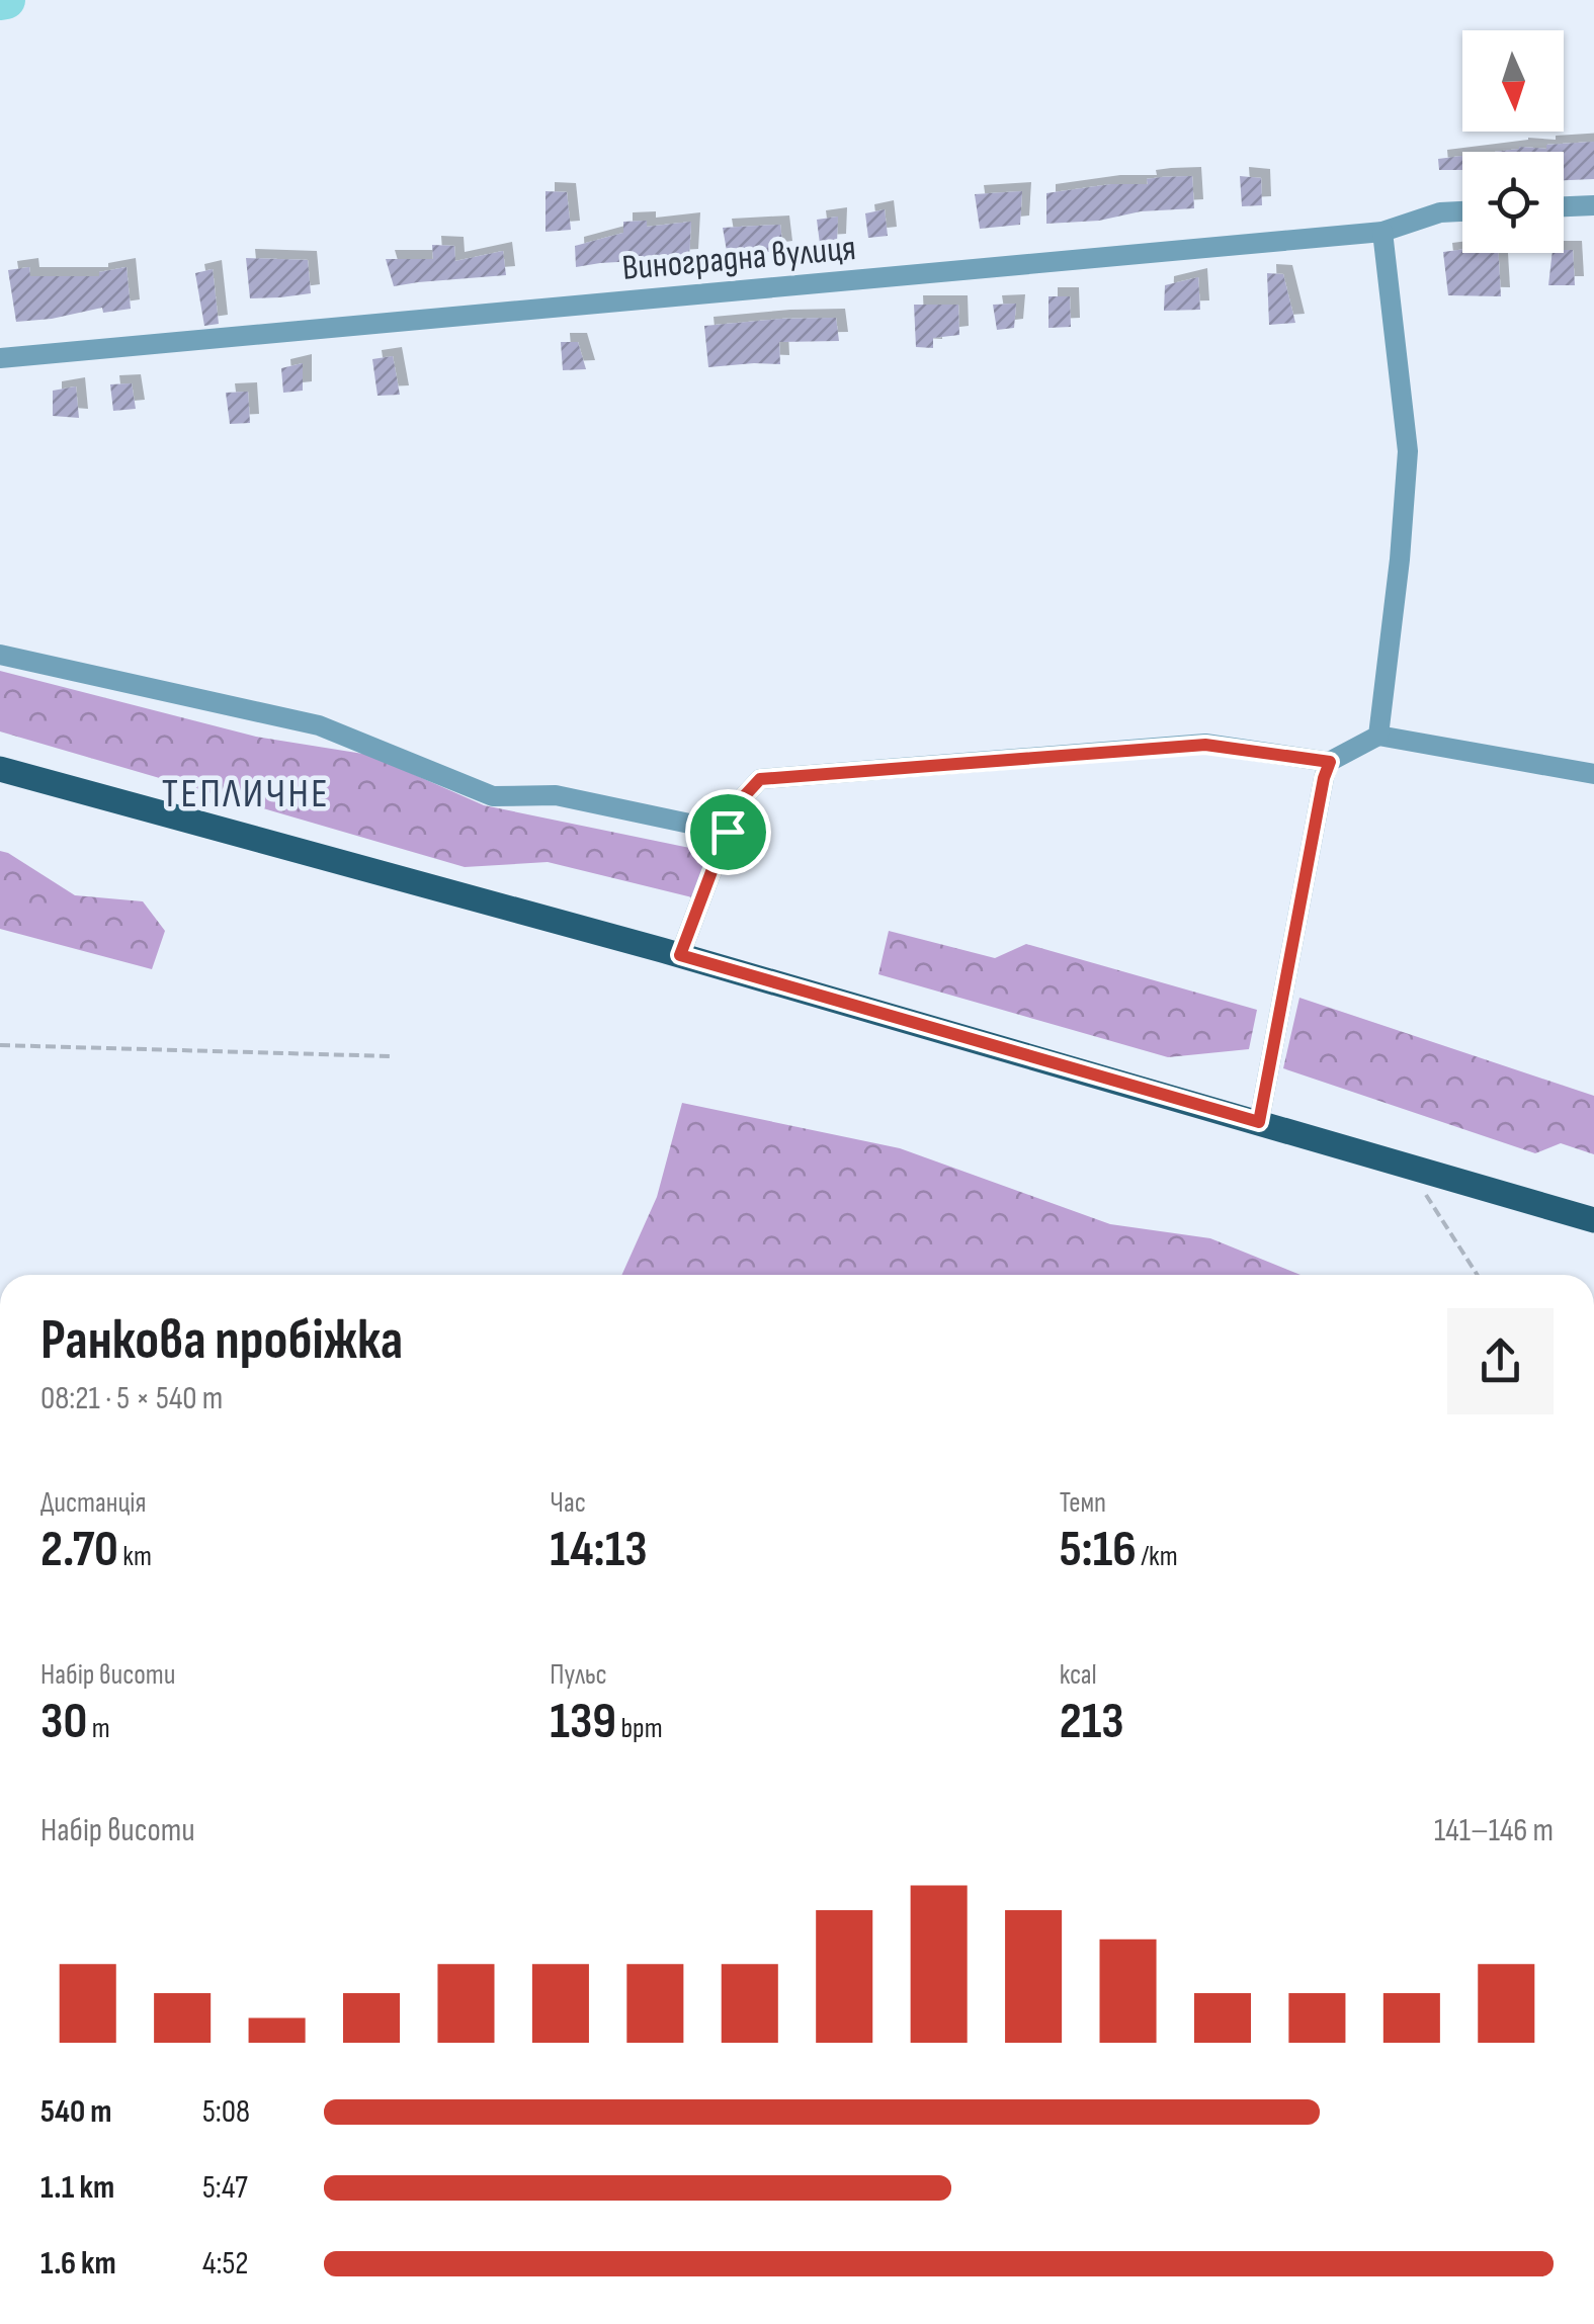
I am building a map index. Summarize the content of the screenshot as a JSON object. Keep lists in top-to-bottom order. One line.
{"streets":{"street":["Виноградна вулиця"]},"districts":["ТЕПЛИЧНЕ"],"north":"bottom","page":{"heading":["Ранкова пробіжка","08:21 · 5 × 540 m"],"stats":[["Дистанція","2.70 km"],["Час","14:13"],["Темп","5:16 /km"],["Набір висоти","30 m"],["Пульс","139 bpm"],["kcal","213"]],"chart":["Набір висоти","141–146 m"],"list":[{"name":"540 m","note":"5:08"},{"name":"1.1 km","note":"5:47"},{"name":"1.6 km","note":"4:52"}]}}
